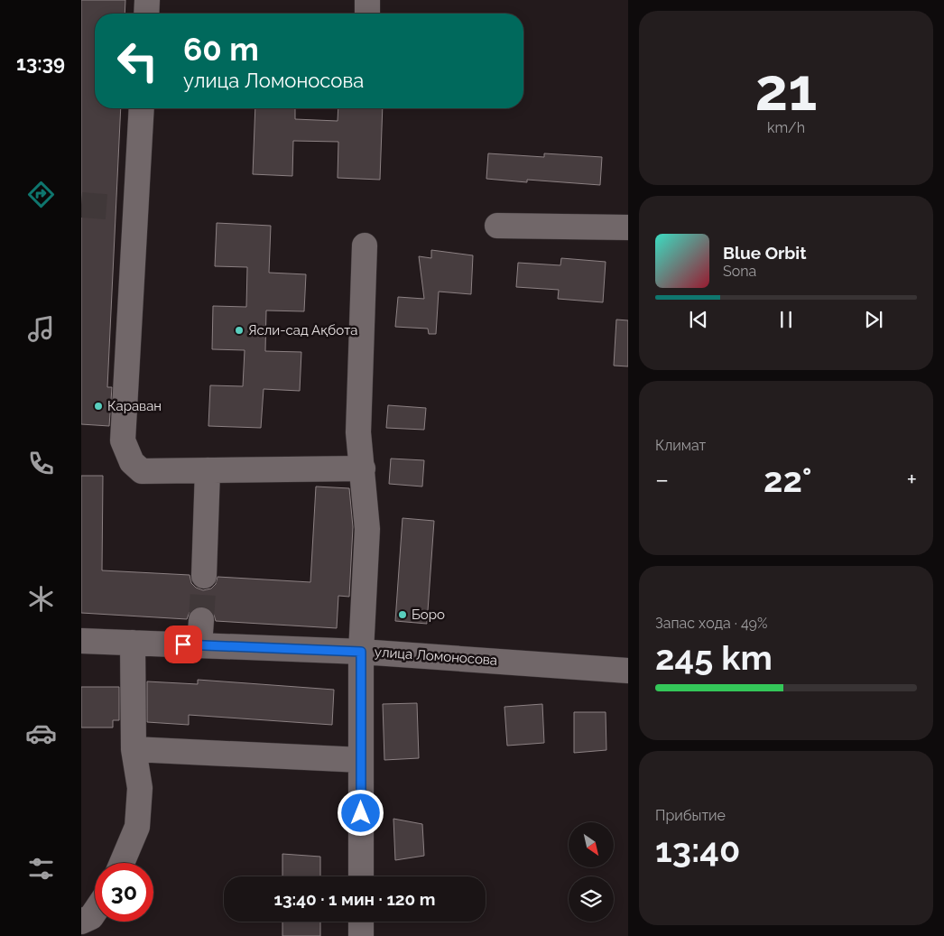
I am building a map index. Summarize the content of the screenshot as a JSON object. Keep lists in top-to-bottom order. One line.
{"streets":{"street":["улица Ломоносова"]},"places":["Ясли-сад Ақбота","Караван","Боро"],"north":"bottom right","page":{"tabs":"13:39","tile":[["21","km/h"],"Климат",["Запас хода · 49%","245 km"],["Прибытие","13:40"]],"turn":["60 m","улица Ломоносова"],"song":["Blue Orbit","Sona"],"heat":["−","22°","+"],"limit":"30","trip":"13:40 · 1 мин · 120 m"}}
